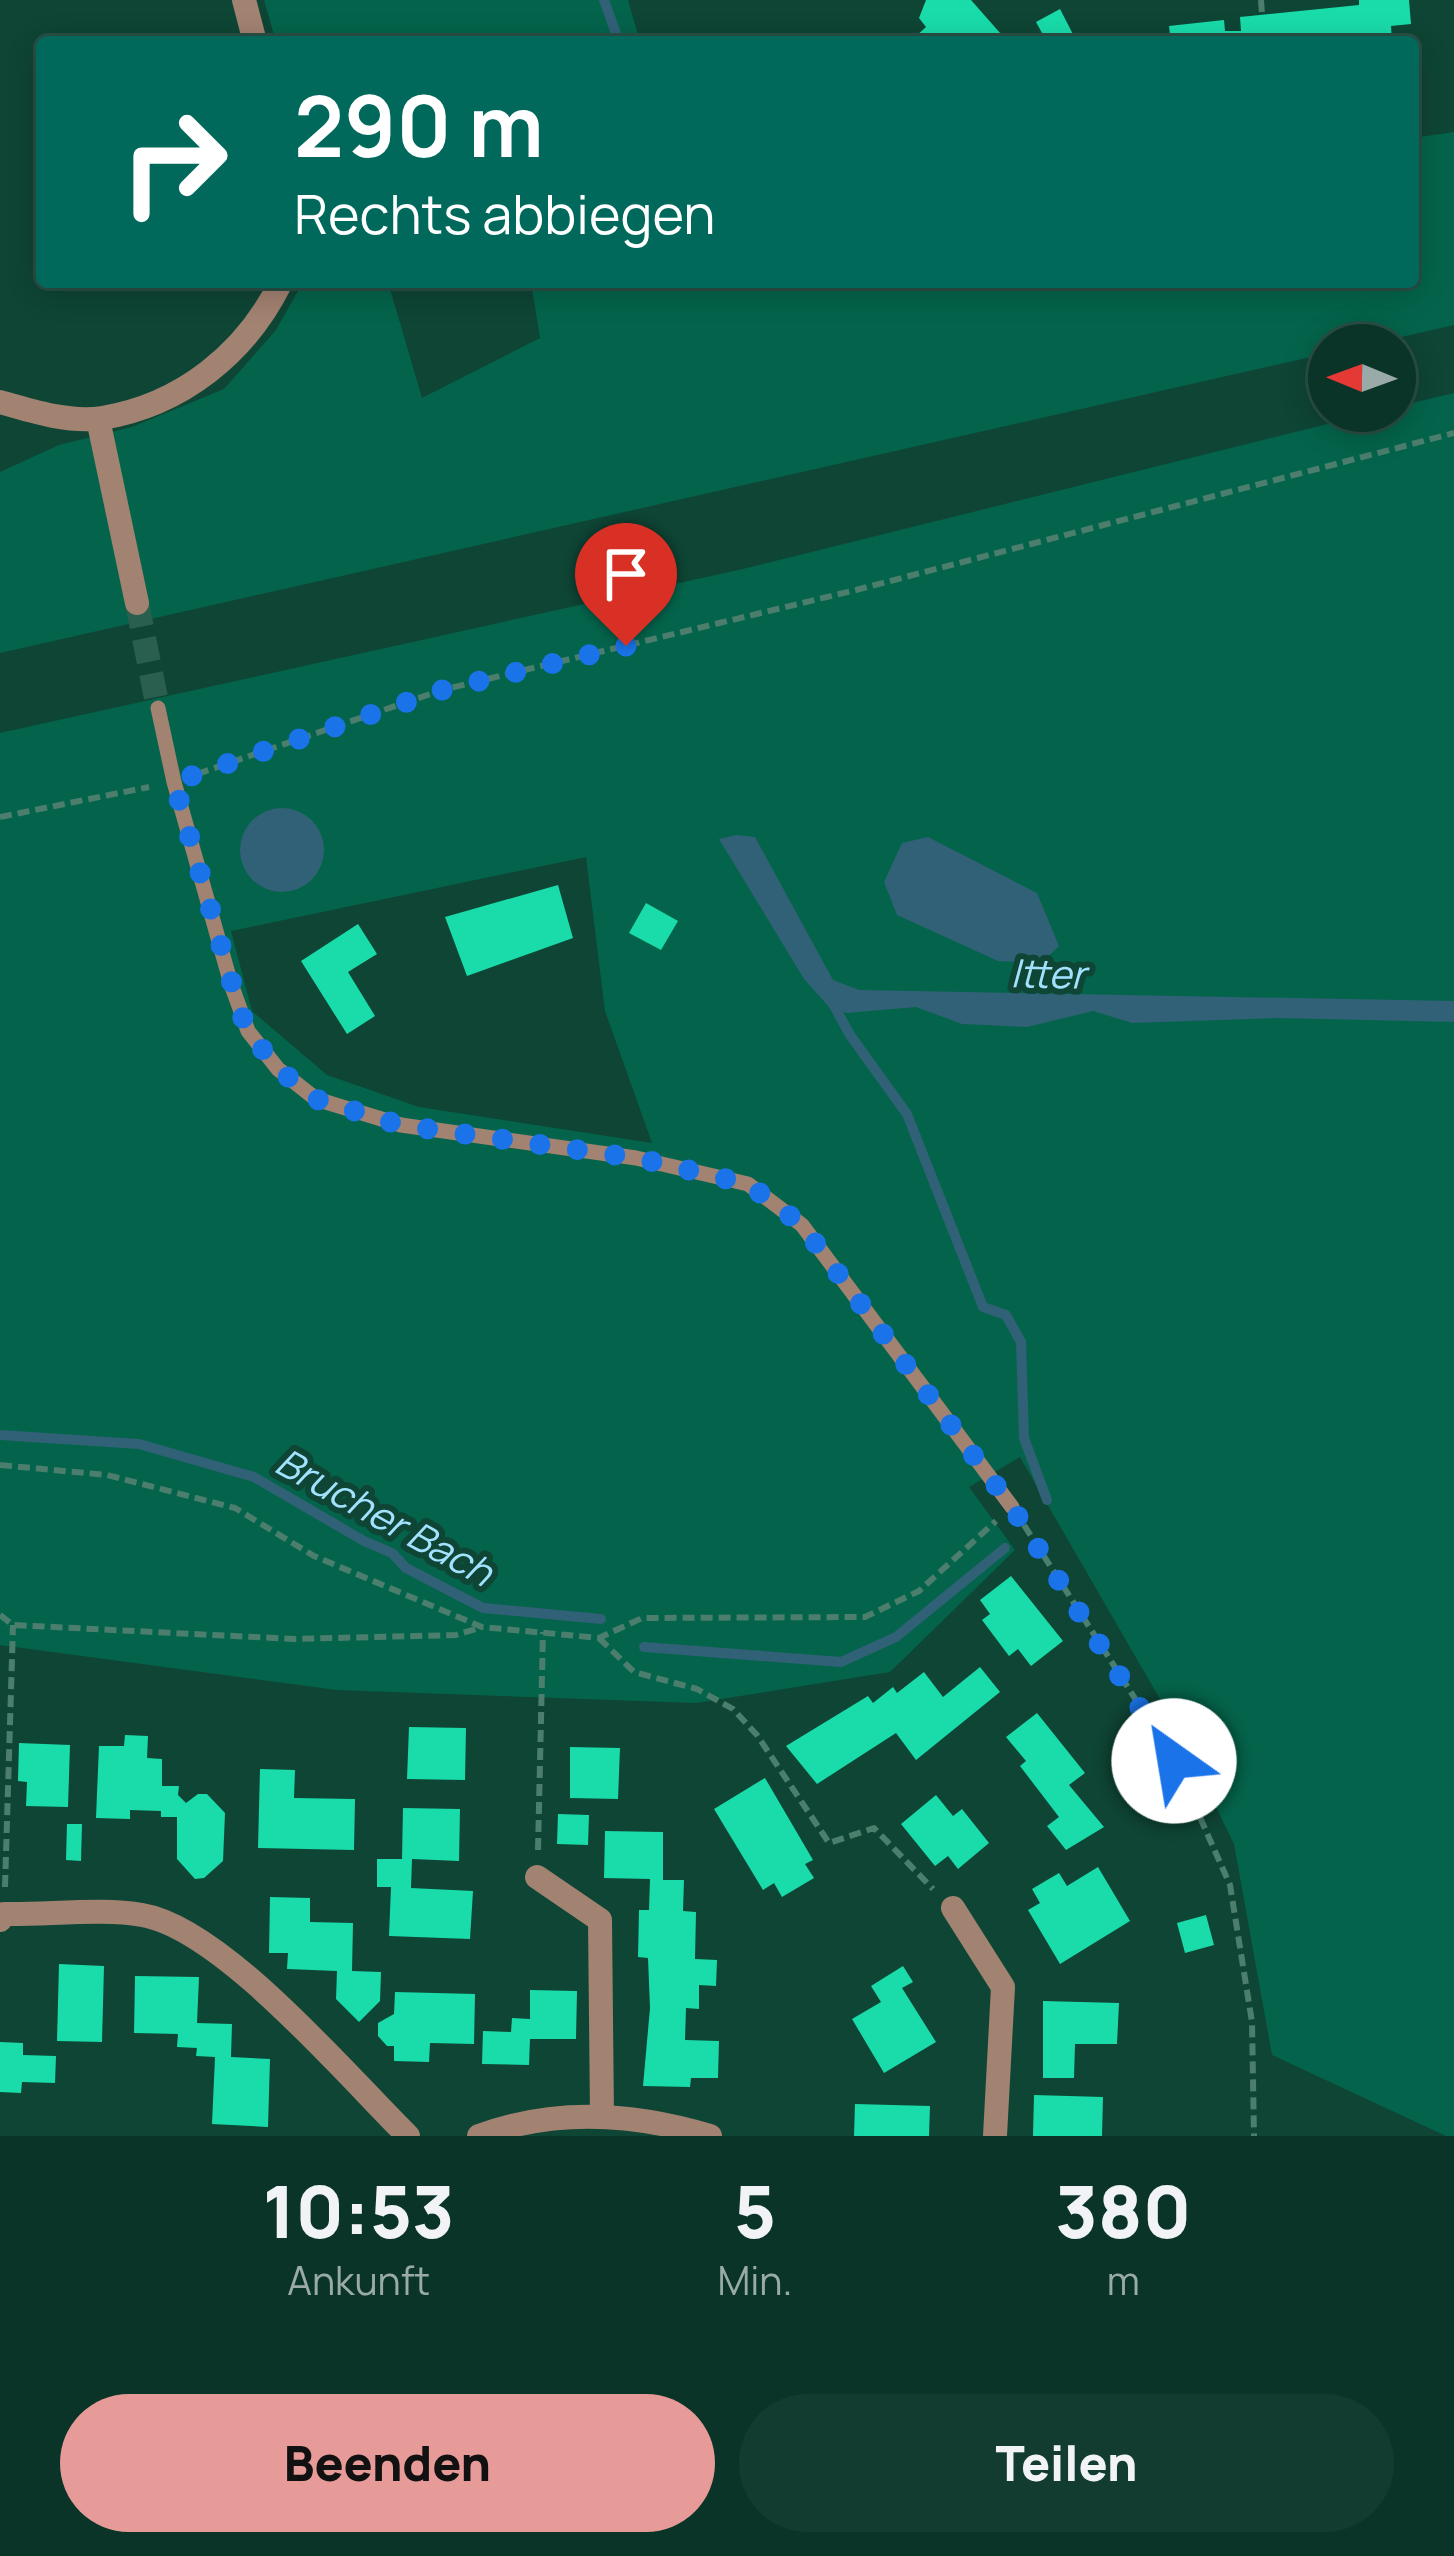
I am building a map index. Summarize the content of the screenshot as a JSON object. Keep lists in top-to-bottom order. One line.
{"water":["Itter","Brucher Bach"],"north":"left","page":{"turn":["290 m","Rechts abbiegen"],"eta":["10:53","Ankunft","5","Min.","380","m"],"buttons":["Beenden","Teilen"]}}
